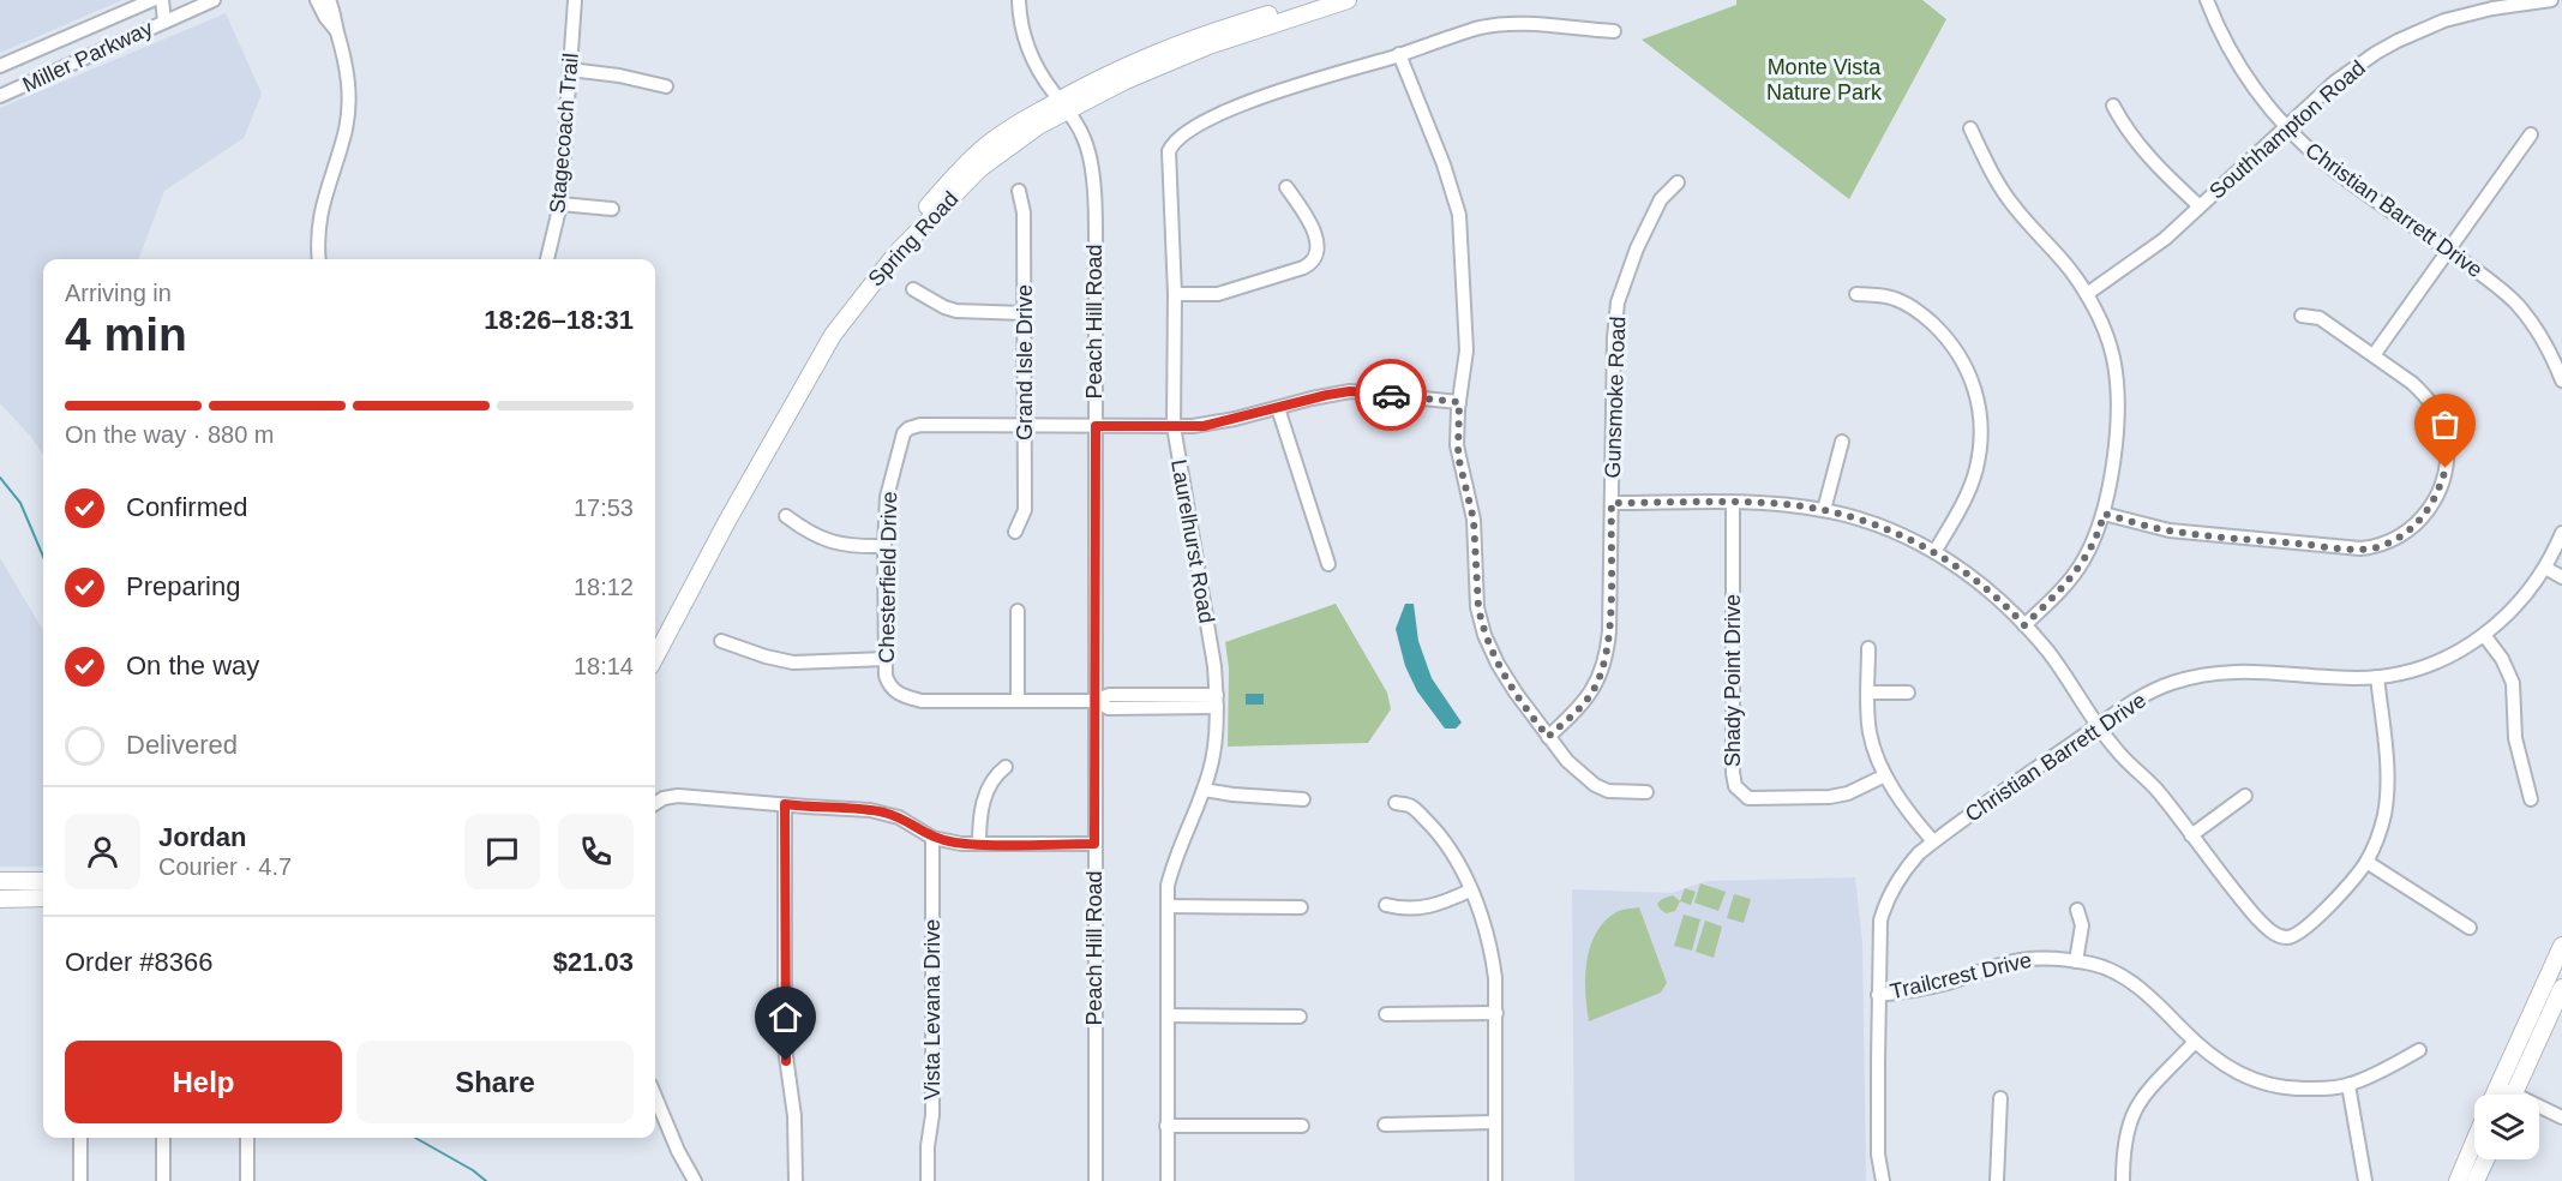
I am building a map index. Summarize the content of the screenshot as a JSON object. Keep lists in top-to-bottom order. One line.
{"streets":{"main road":["Spring Road"],"street":["Miller Parkway","Southhampton Road","Stagecoach Trail","Christian Barrett Drive","Peach Hill Road","Grand Isle Drive","Gunsmoke Road","Laurelhurst Road","Chesterfield Drive","Shady Point Drive","Trailcrest Drive","Vista Levana Drive"]},"crossings":[["Southhampton Road","Christian Barrett Drive"],["Christian Barrett Drive","Trailcrest Drive"],["Spring Road","Peach Hill Road"],["Grand Isle Drive","Chesterfield Drive"]],"parks":["Monte Vista Nature Park"],"page":{"heading":["4 min","Arriving in","18:26–18:31"],"panel":["Jordan","Courier · 4.7","Order #8366","$21.03"],"bar":"On the way · 880 m","list":[["Confirmed","17:53"],["Preparing","18:12"],["On the way","18:14"],"Delivered"],"buttons":["Help","Share"]}}
